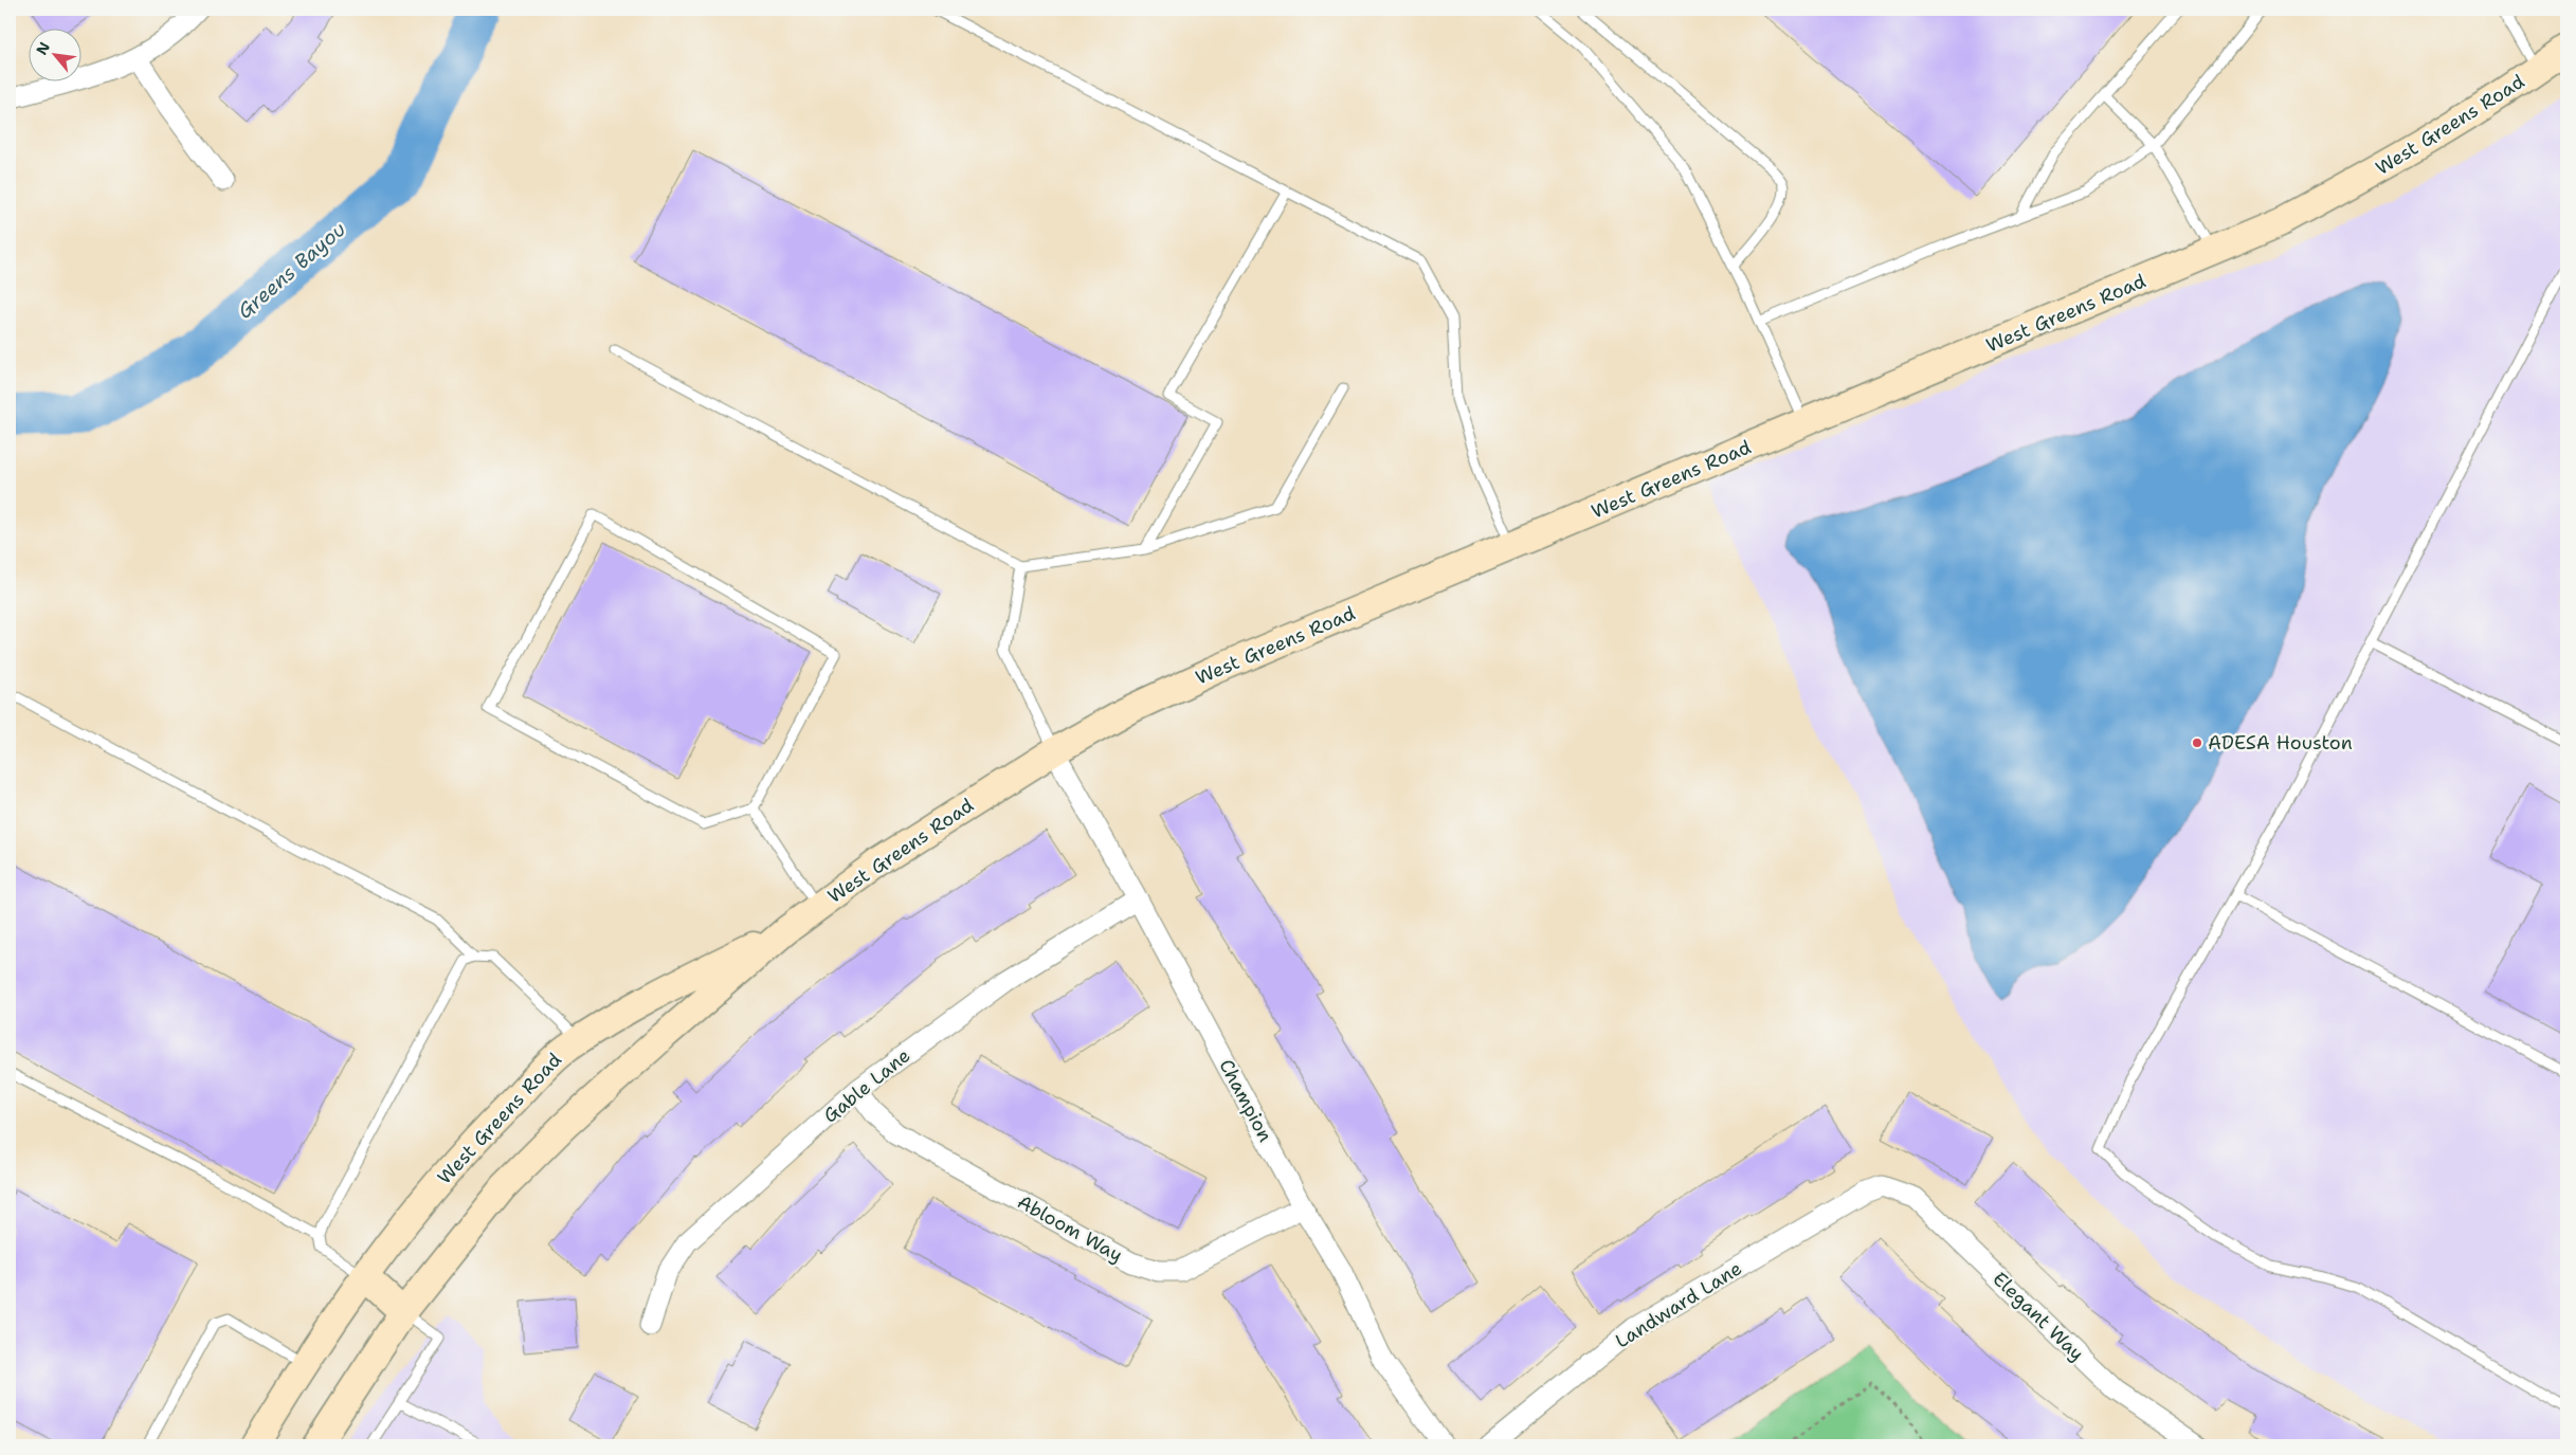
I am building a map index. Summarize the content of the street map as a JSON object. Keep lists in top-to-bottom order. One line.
{"streets":{"main road":["West Greens Road"],"street":["Gable Lane","Champion","Abloom Way","Landward Lane","Elegant Way"]},"crossings":[["West Greens Road","Champion"],["Gable Lane","Champion"],["Gable Lane","Abloom Way"],["Champion","Abloom Way"],["Landward Lane","Elegant Way"]],"water":["Greens Bayou"],"places":["ADESA Houston"],"north":"top left"}
